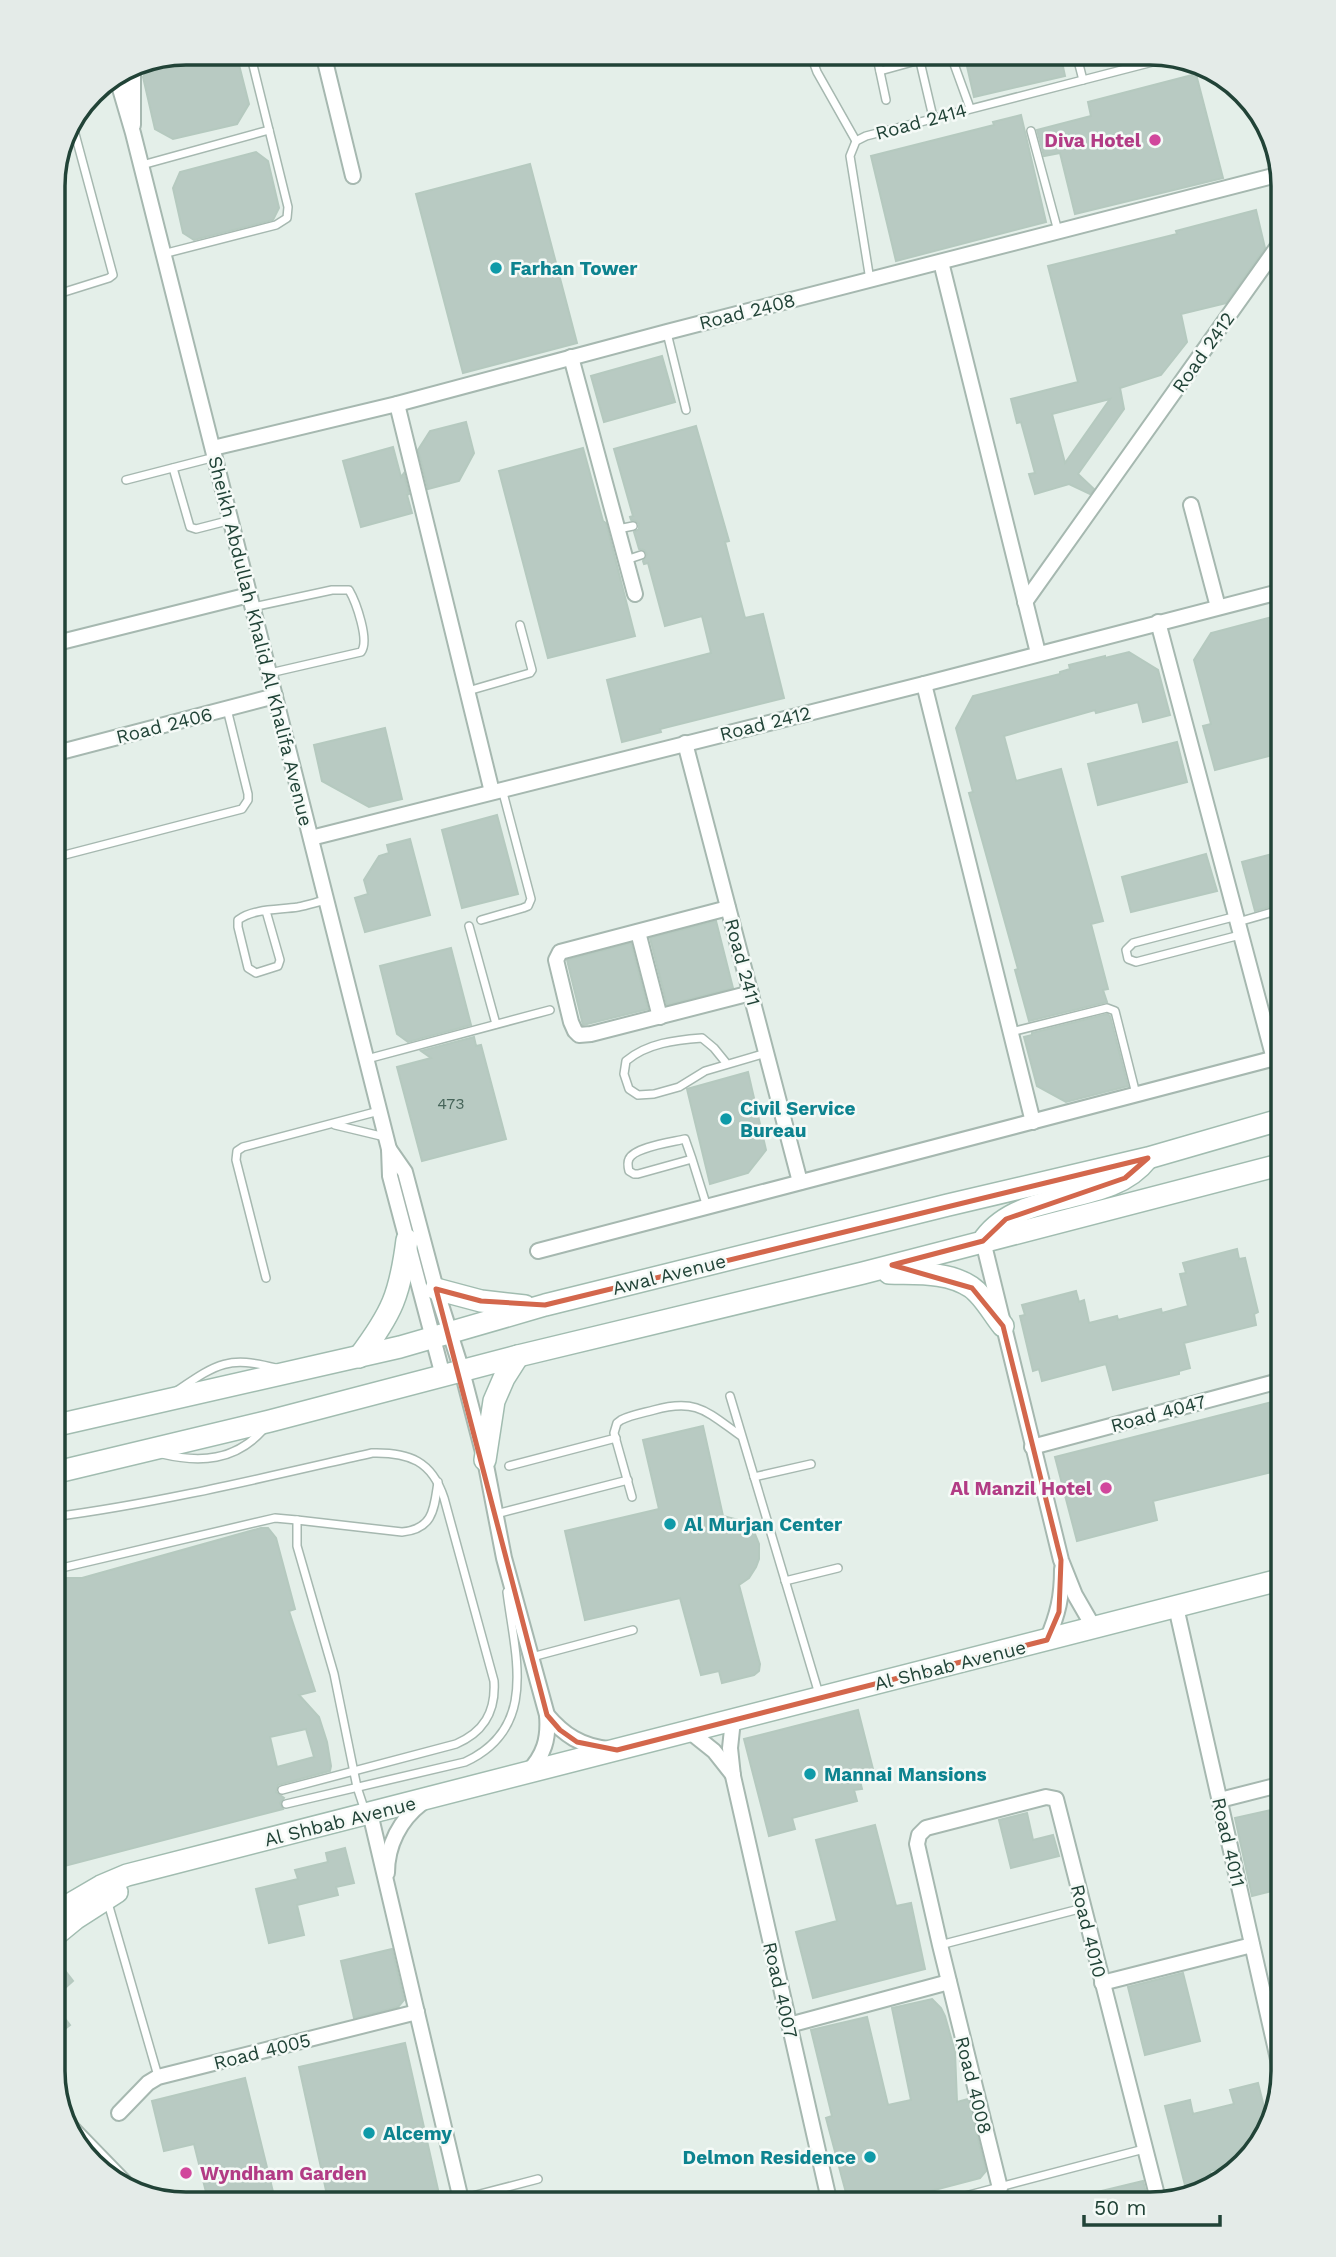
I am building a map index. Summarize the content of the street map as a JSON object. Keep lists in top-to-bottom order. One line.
{"streets":{"main road":["Awal Avenue","Al Shbab Avenue"],"street":["Road 2408","Road 2412","Sheikh Abdullah Khalid Al Khalifa Avenue","Road 2406","Road 2411","Road 4047","Road 4011","Road 4010","Road 4007","Road 4005","Road 4008"],"lane":["Road 2414"]},"crossings":[["Road 2414","Road 2408"],["Road 2408","Sheikh Abdullah Khalid Al Khalifa Avenue"],["Road 2412","Sheikh Abdullah Khalid Al Khalifa Avenue"],["Road 2412","Road 2411"],["Sheikh Abdullah Khalid Al Khalifa Avenue","Road 2406"],["Sheikh Abdullah Khalid Al Khalifa Avenue","Awal Avenue"],["Al Shbab Avenue","Road 4011"],["Al Shbab Avenue","Road 4007"],["Road 4010","Road 4008"]],"places":["Diva Hotel","Farhan Tower","Civil Service Bureau","Al Manzil Hotel","Al Murjan Center","Mannai Mansions","Alcemy","Delmon Residence","Wyndham Garden"],"house_numbers":["473"],"scale_bar":"50 m"}
